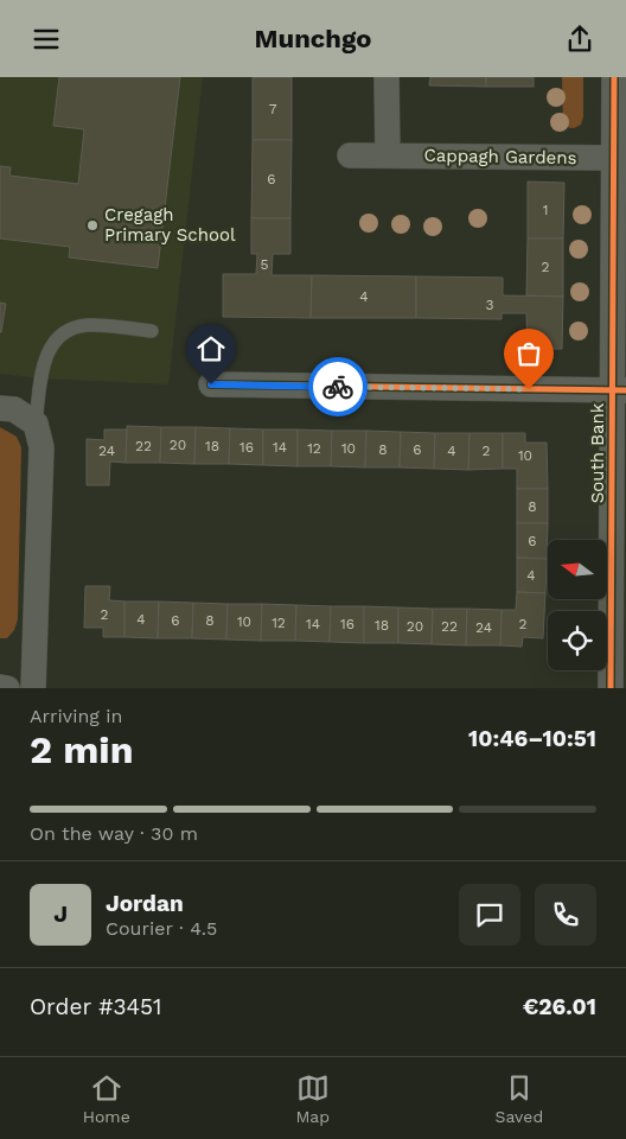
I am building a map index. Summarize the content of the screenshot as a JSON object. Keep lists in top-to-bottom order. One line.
{"streets":{"street":["Cappagh Gardens","South Bank"]},"crossings":[["Cappagh Gardens","South Bank"]],"places":["Cregagh Primary School"],"house_numbers":["7","6","1","5","2","4","3","20","22","18","16","14","12","10","8","6","24","4","2","10","8","6","4","2","4","6","8","10","12","14","16","2","18","20","22","24"],"north":"left","page":{"header":"Munchgo","heading":["2 min","Arriving in","10:46–10:51"],"panel":["Jordan","Courier · 4.5","Order #3451","€26.01"],"bar":"On the way · 30 m","round":"J","tabs":["Home","Map","Saved"]}}
